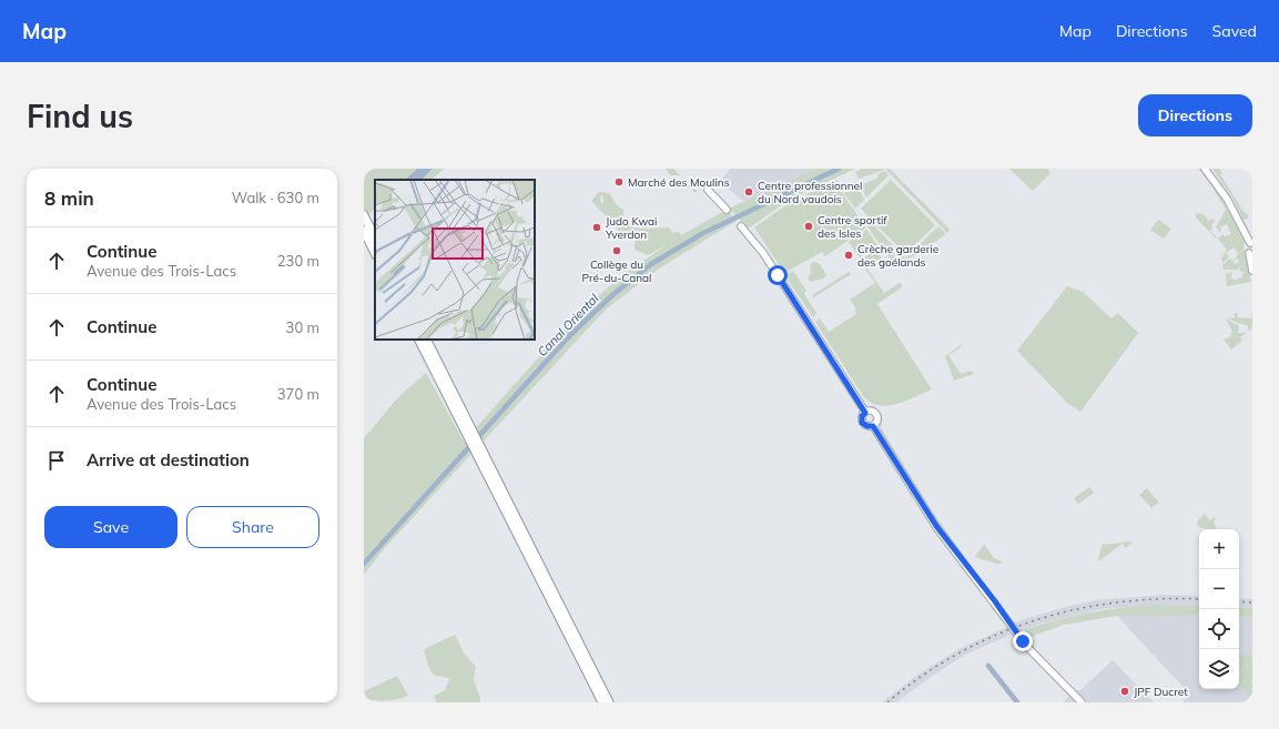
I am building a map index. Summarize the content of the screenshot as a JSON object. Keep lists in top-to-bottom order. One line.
{"water":["Canal Oriental"],"places":["Marché des Moulins","Centre professionnel du Nord vaudois","Centre sportif des Isles","Judo Kwai Yverdon","Collège du Pré-du-Canal","Crèche garderie des goélands","JPF Ducret"],"page":{"header":"Map","nav":["Map","Directions","Saved"],"buttons":["Directions",["Save","Share"]],"title":"Find us","heading":["8 min","Walk · 630 m"],"list":[["Continue","Avenue des Trois-Lacs","230 m"],["Continue","30 m"],["Continue","Avenue des Trois-Lacs","370 m"],"Arrive at destination"],"map_buttons":["+","−"]}}
